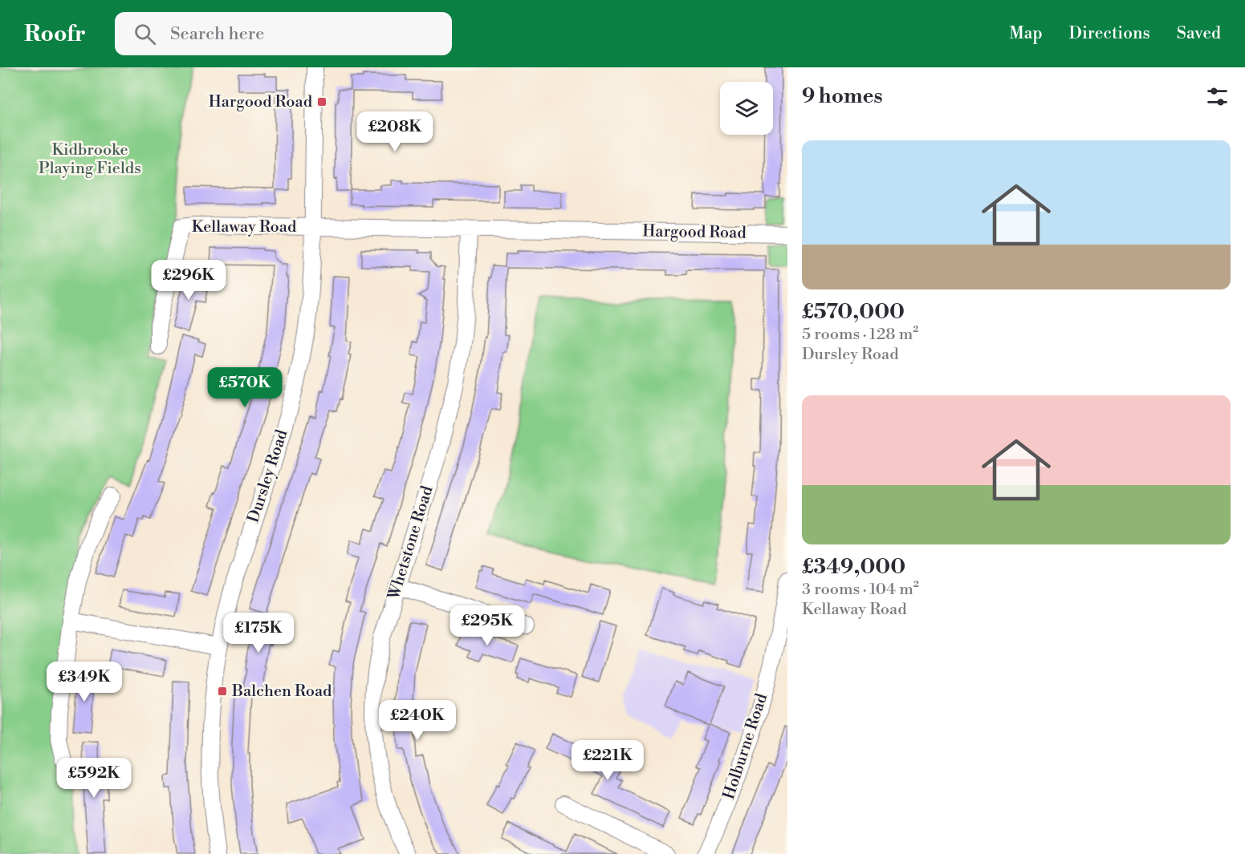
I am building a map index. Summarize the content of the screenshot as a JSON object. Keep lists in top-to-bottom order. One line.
{"streets":{"street":["Kellaway Road","Hargood Road","Dursley Road","Whetstone Road","Holburne Road"]},"crossings":[["Kellaway Road","Hargood Road"],["Kellaway Road","Dursley Road"],["Hargood Road","Dursley Road"],["Hargood Road","Whetstone Road"]],"parks":["Kidbrooke Playing Fields"],"places":{"transit":["Hargood Road","Balchen Road"]},"page":{"header":"Roofr","search":"Search here","nav":["Map","Directions","Saved"],"heading":"9 homes","price":["£208K","£296K","£570K","£295K","£175K","£349K","£240K","£221K","£592K"],"list":[{"name":"£570,000","note":"5 rooms · 128 m² · Dursley Road"},{"name":"£349,000","note":"3 rooms · 104 m² · Kellaway Road"}]}}
